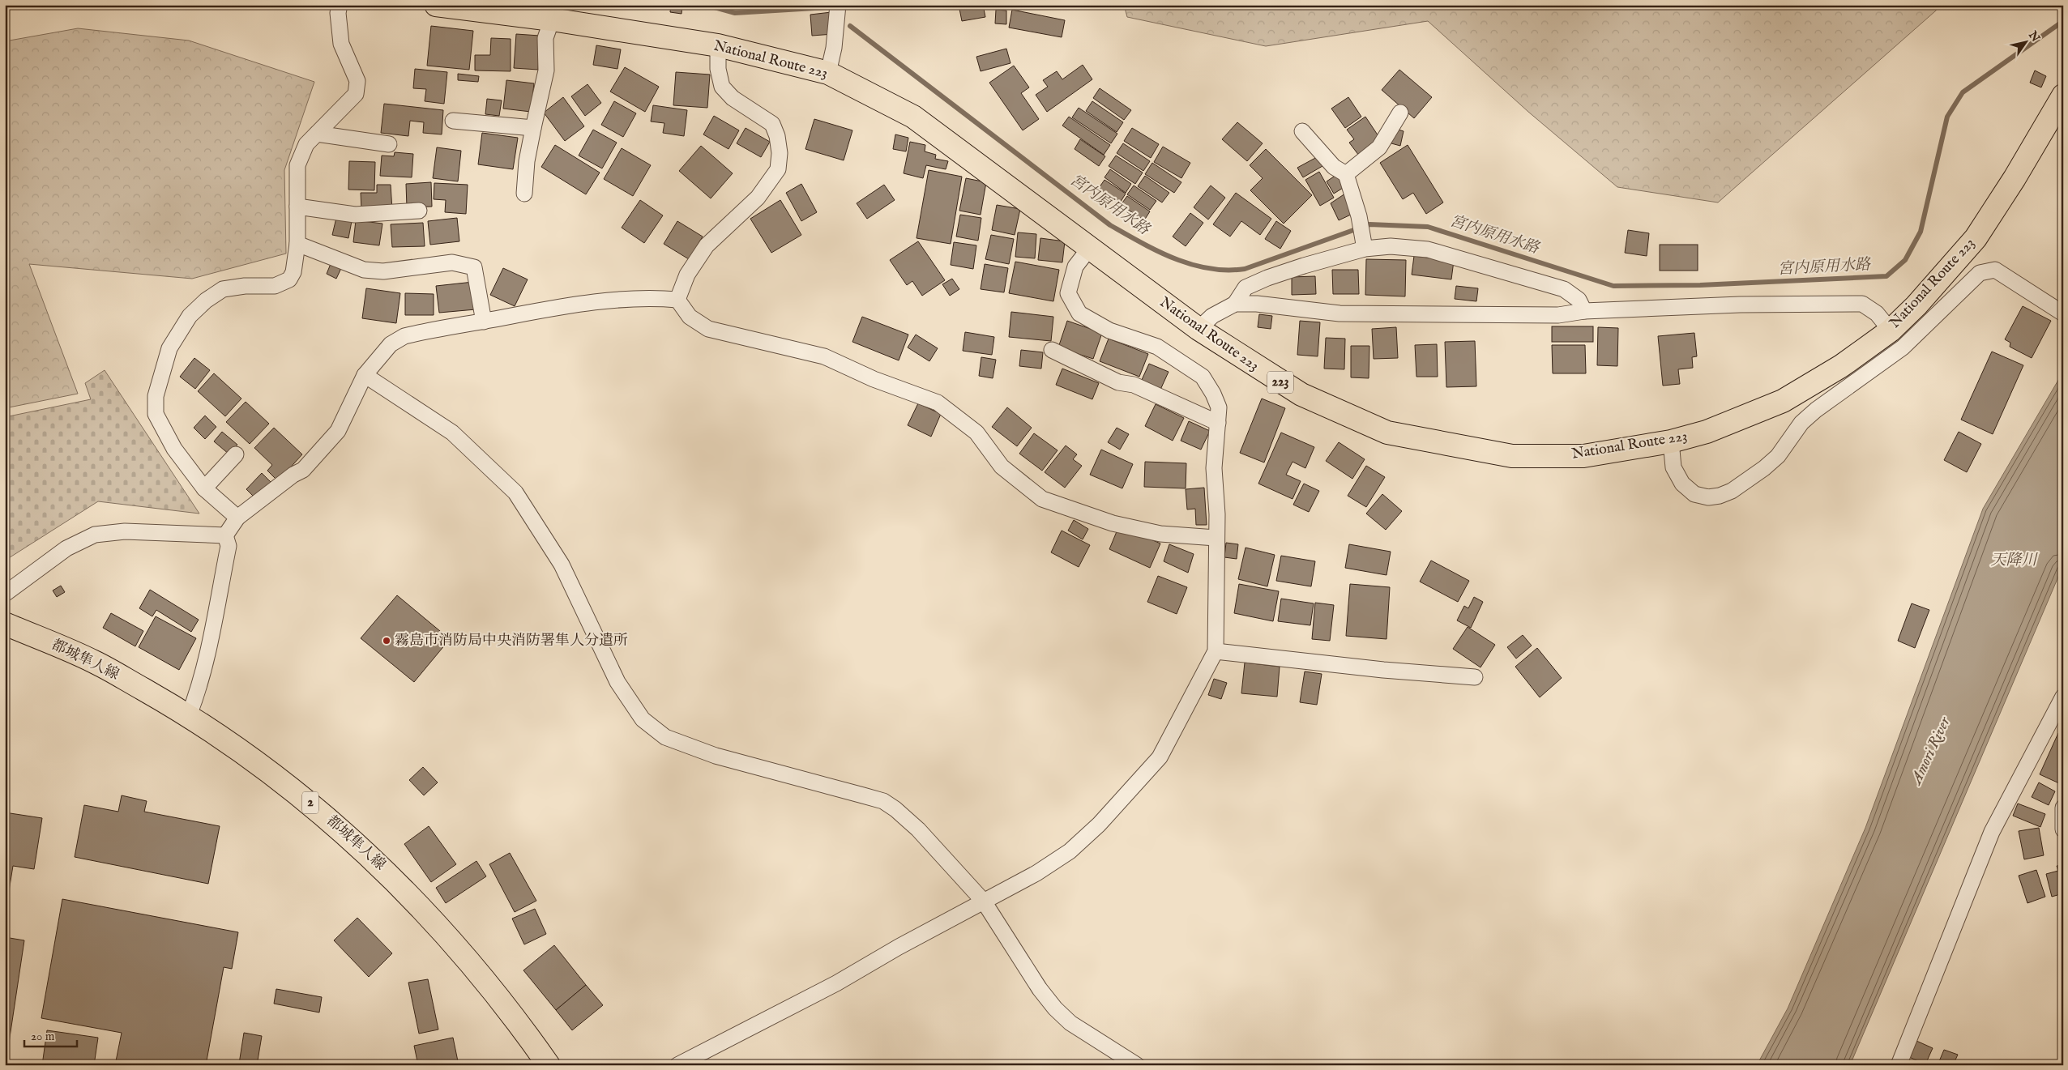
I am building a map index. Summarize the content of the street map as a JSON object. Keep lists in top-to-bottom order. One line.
{"streets":{"main road":["National Route 223","223","都城隼人線","2"]},"water":["宮内原用水路","天降川","Amori River"],"places":["霧島市消防局中央消防署隼人分遣所"],"scale_bar":"20 m","north":"top right"}
